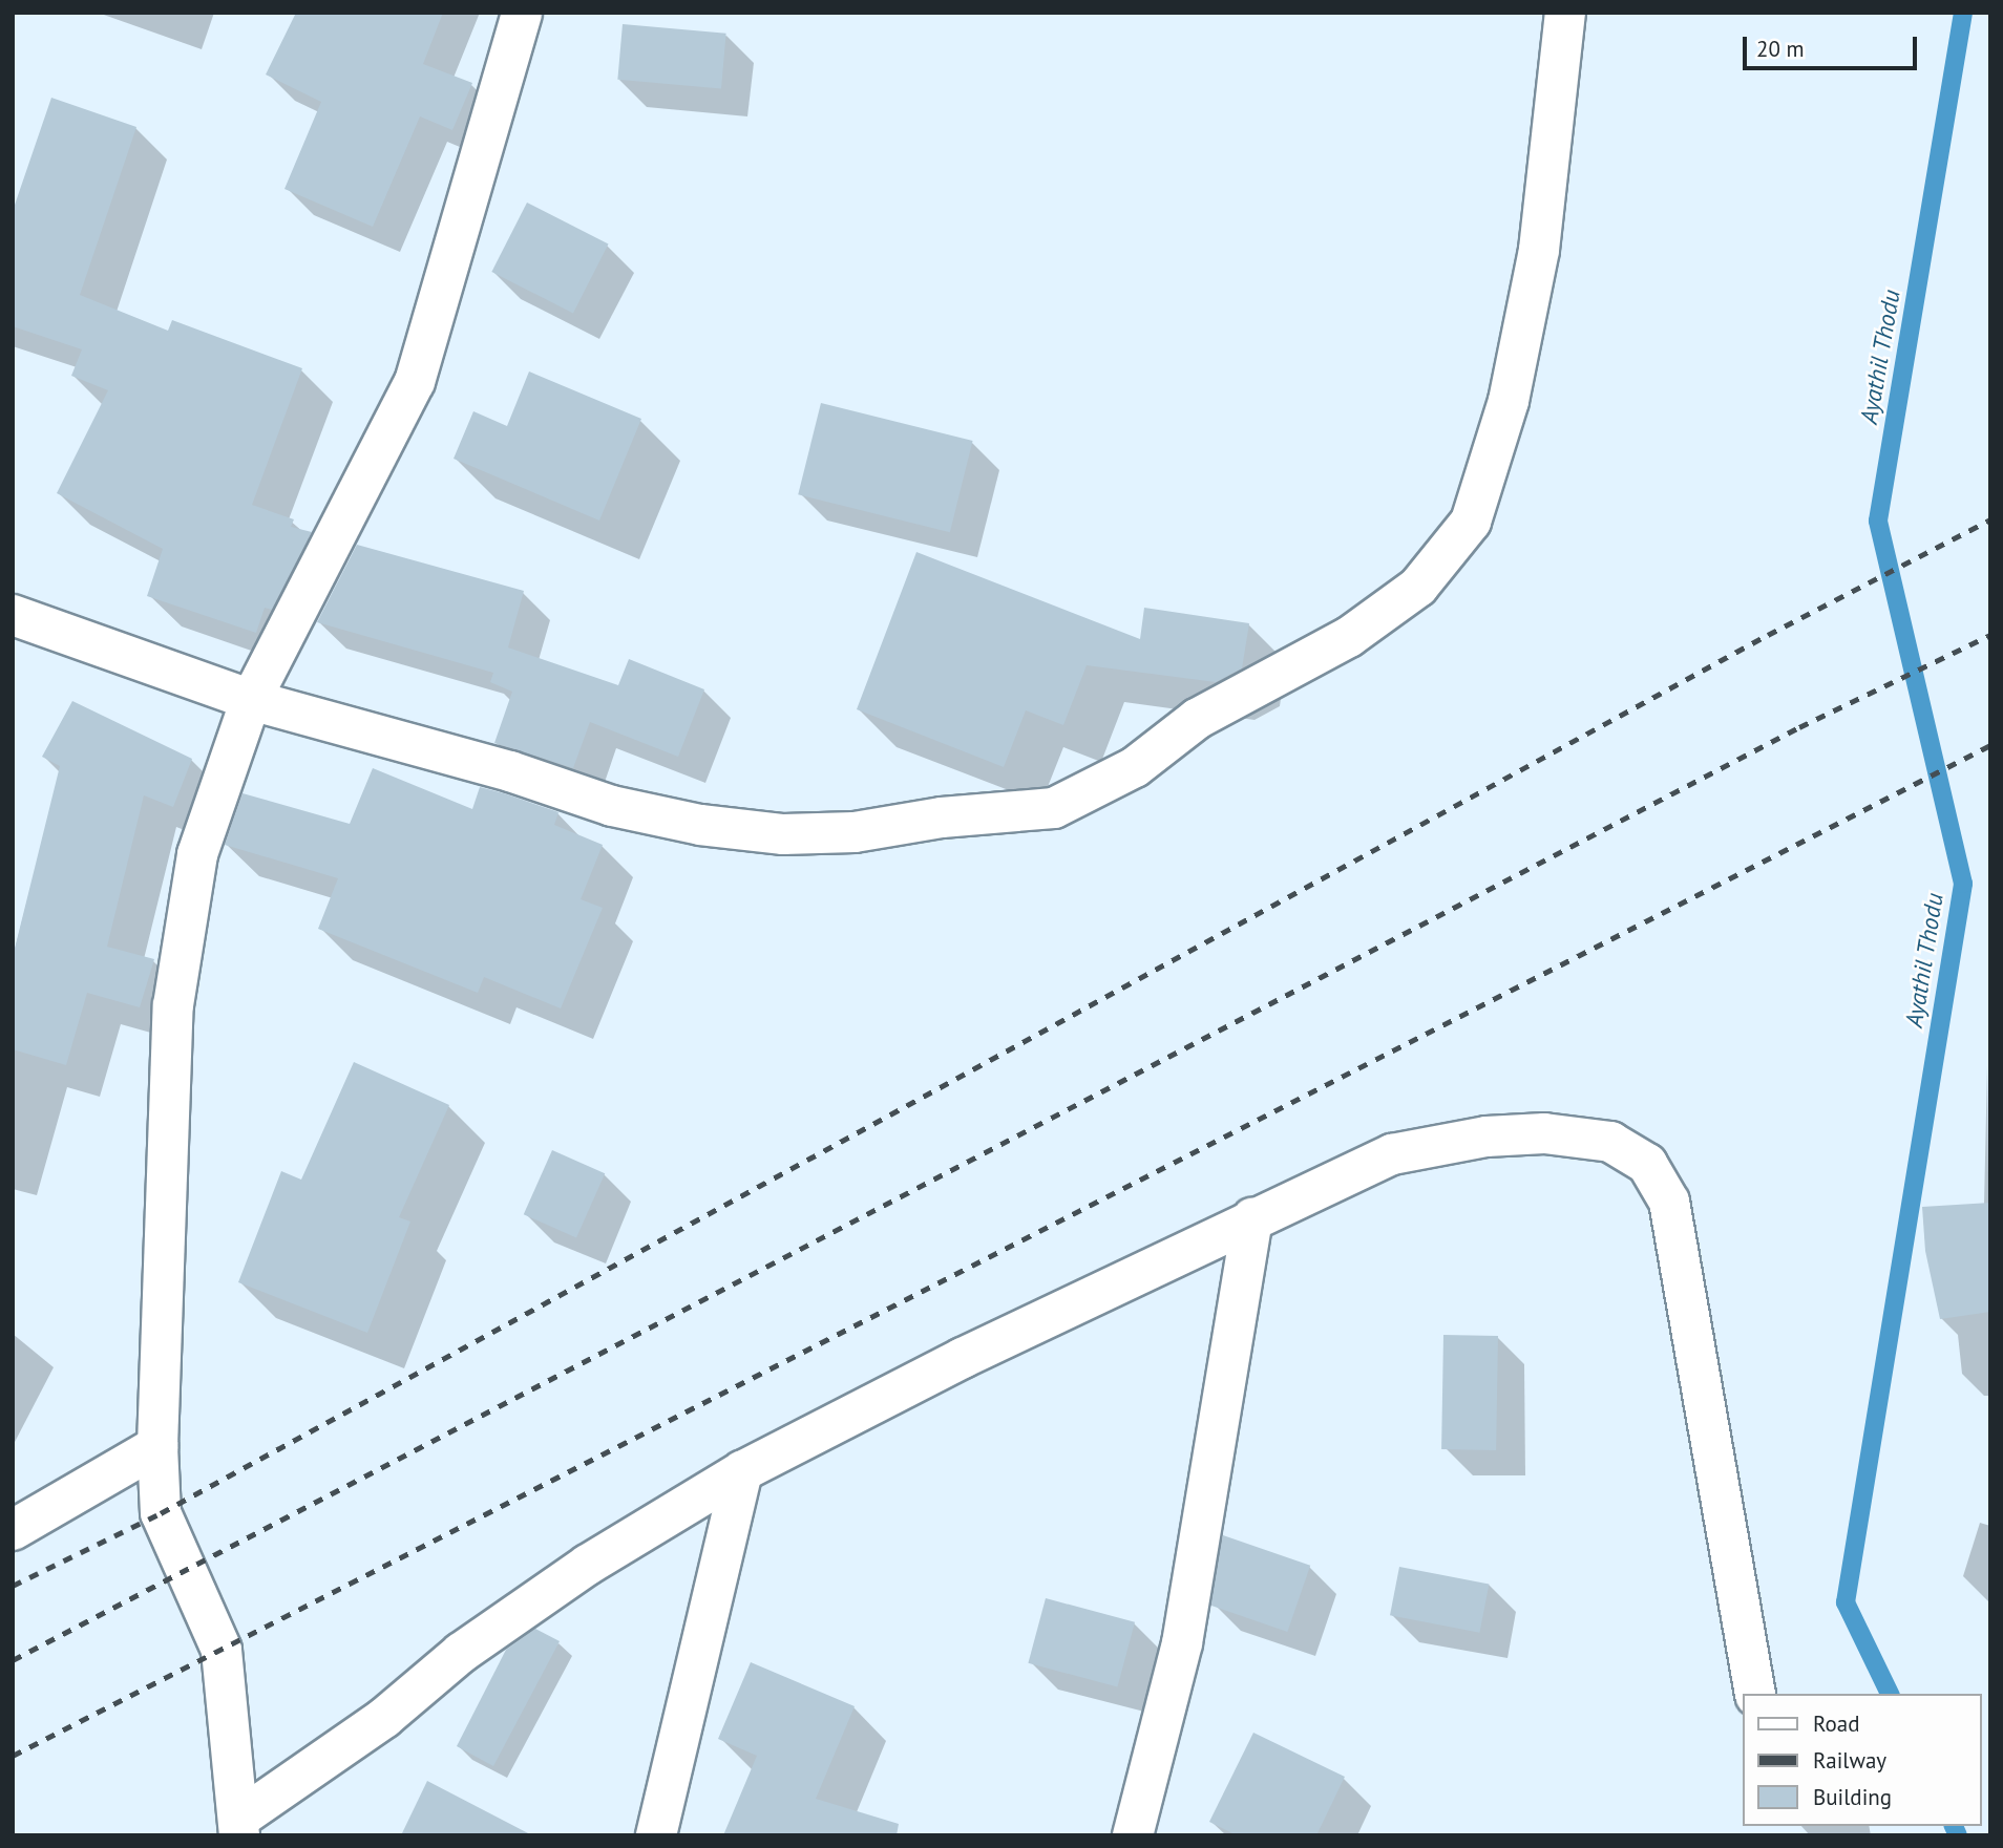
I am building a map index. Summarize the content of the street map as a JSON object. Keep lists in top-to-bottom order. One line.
{"water":["Ayathil Thodu"],"legend":["Road","Railway","Building"],"scale_bar":"20 m"}
